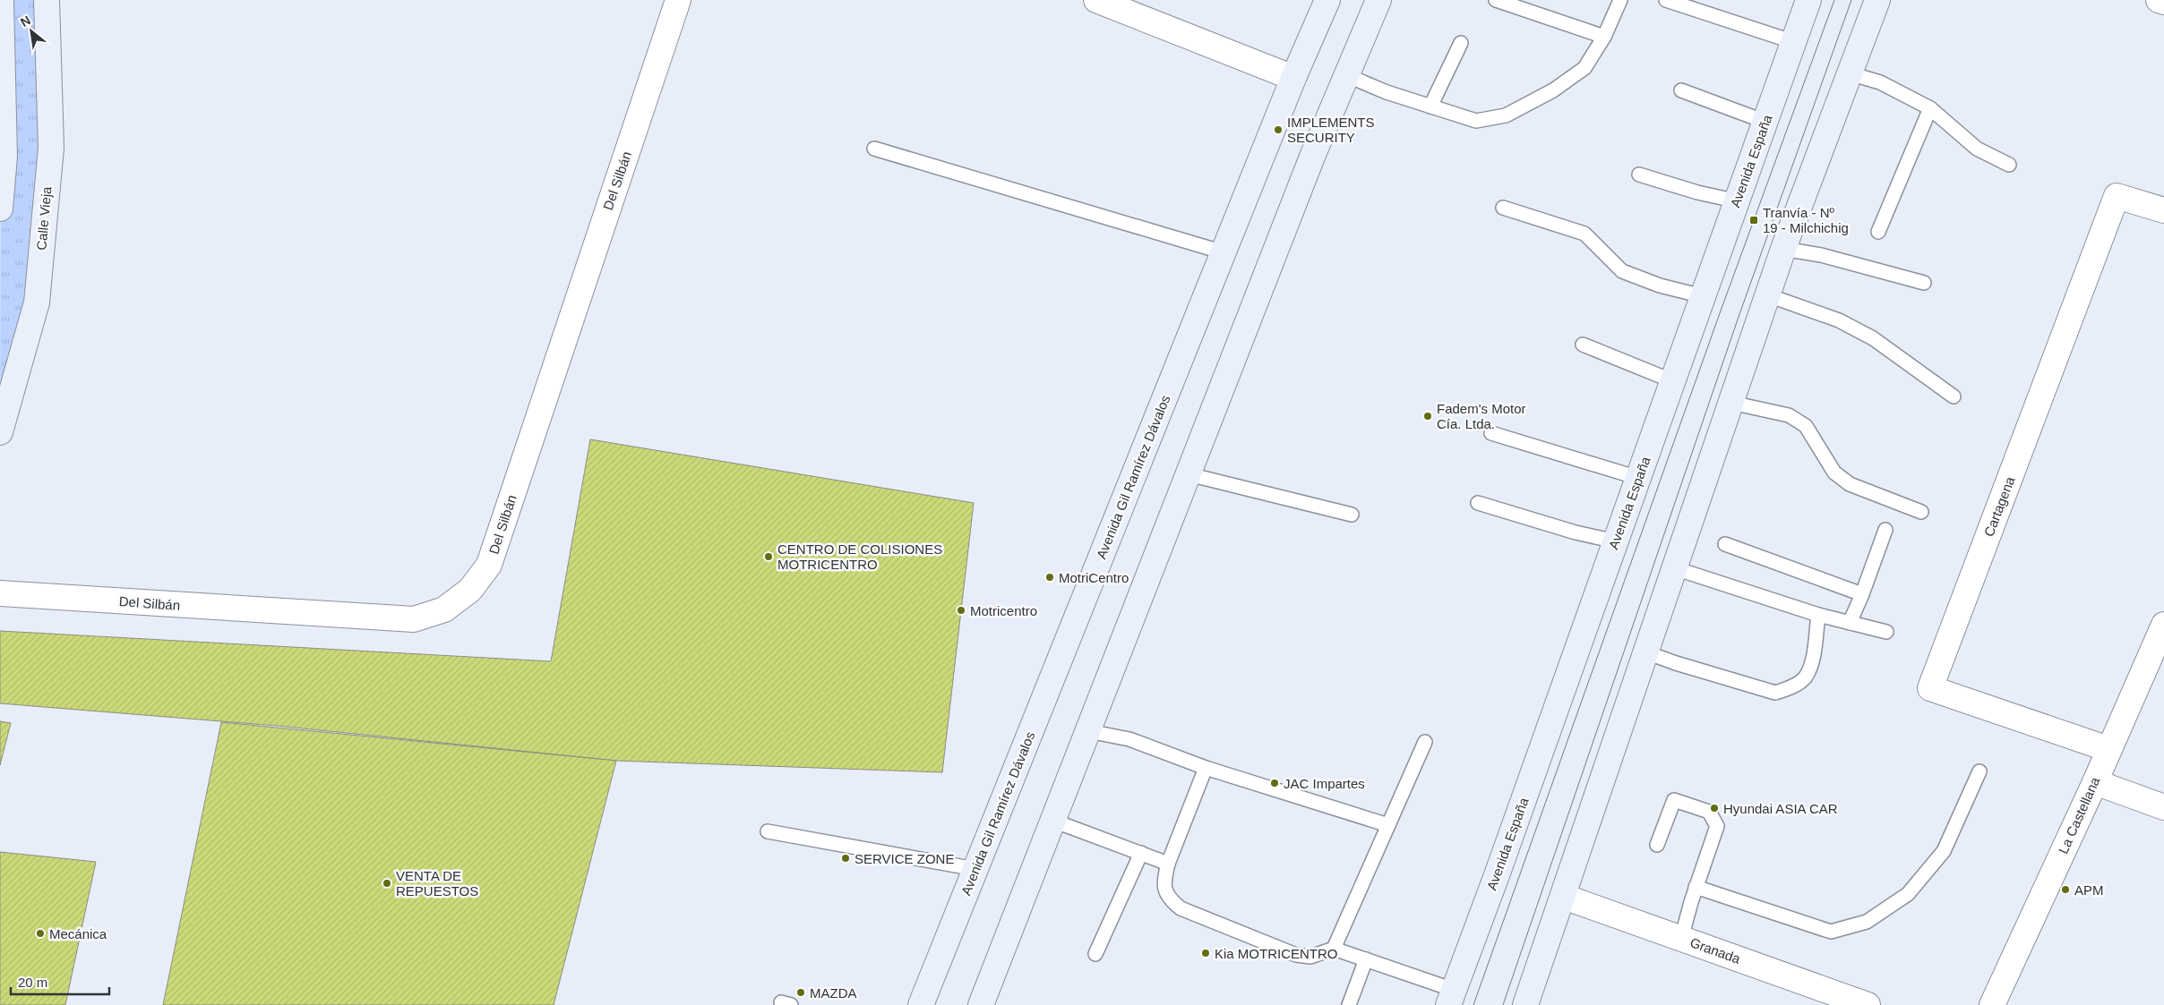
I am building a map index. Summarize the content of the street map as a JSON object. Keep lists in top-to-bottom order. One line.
{"streets":{"main road":["Avenida España","Calle Vieja","Avenida Gil Ramírez Dávalos"],"street":["Del Silbán","Cartagena","La Castellana","Granada"]},"crossings":[["Cartagena","La Castellana"]],"places":{"other":["IMPLEMENTS SECURITY","Fadem's Motor Cía. Ltda.","CENTRO DE COLISIONES MOTRICENTRO","MotriCentro","Motricentro","JAC Impartes","Hyundai ASIA CAR","SERVICE ZONE","VENTA DE REPUESTOS","APM","Mecánica","Kia MOTRICENTRO","MAZDA"],"transit":["Tranvía - Nº 19 - Milchichig"]},"scale_bar":"20 m","north":"top left"}
